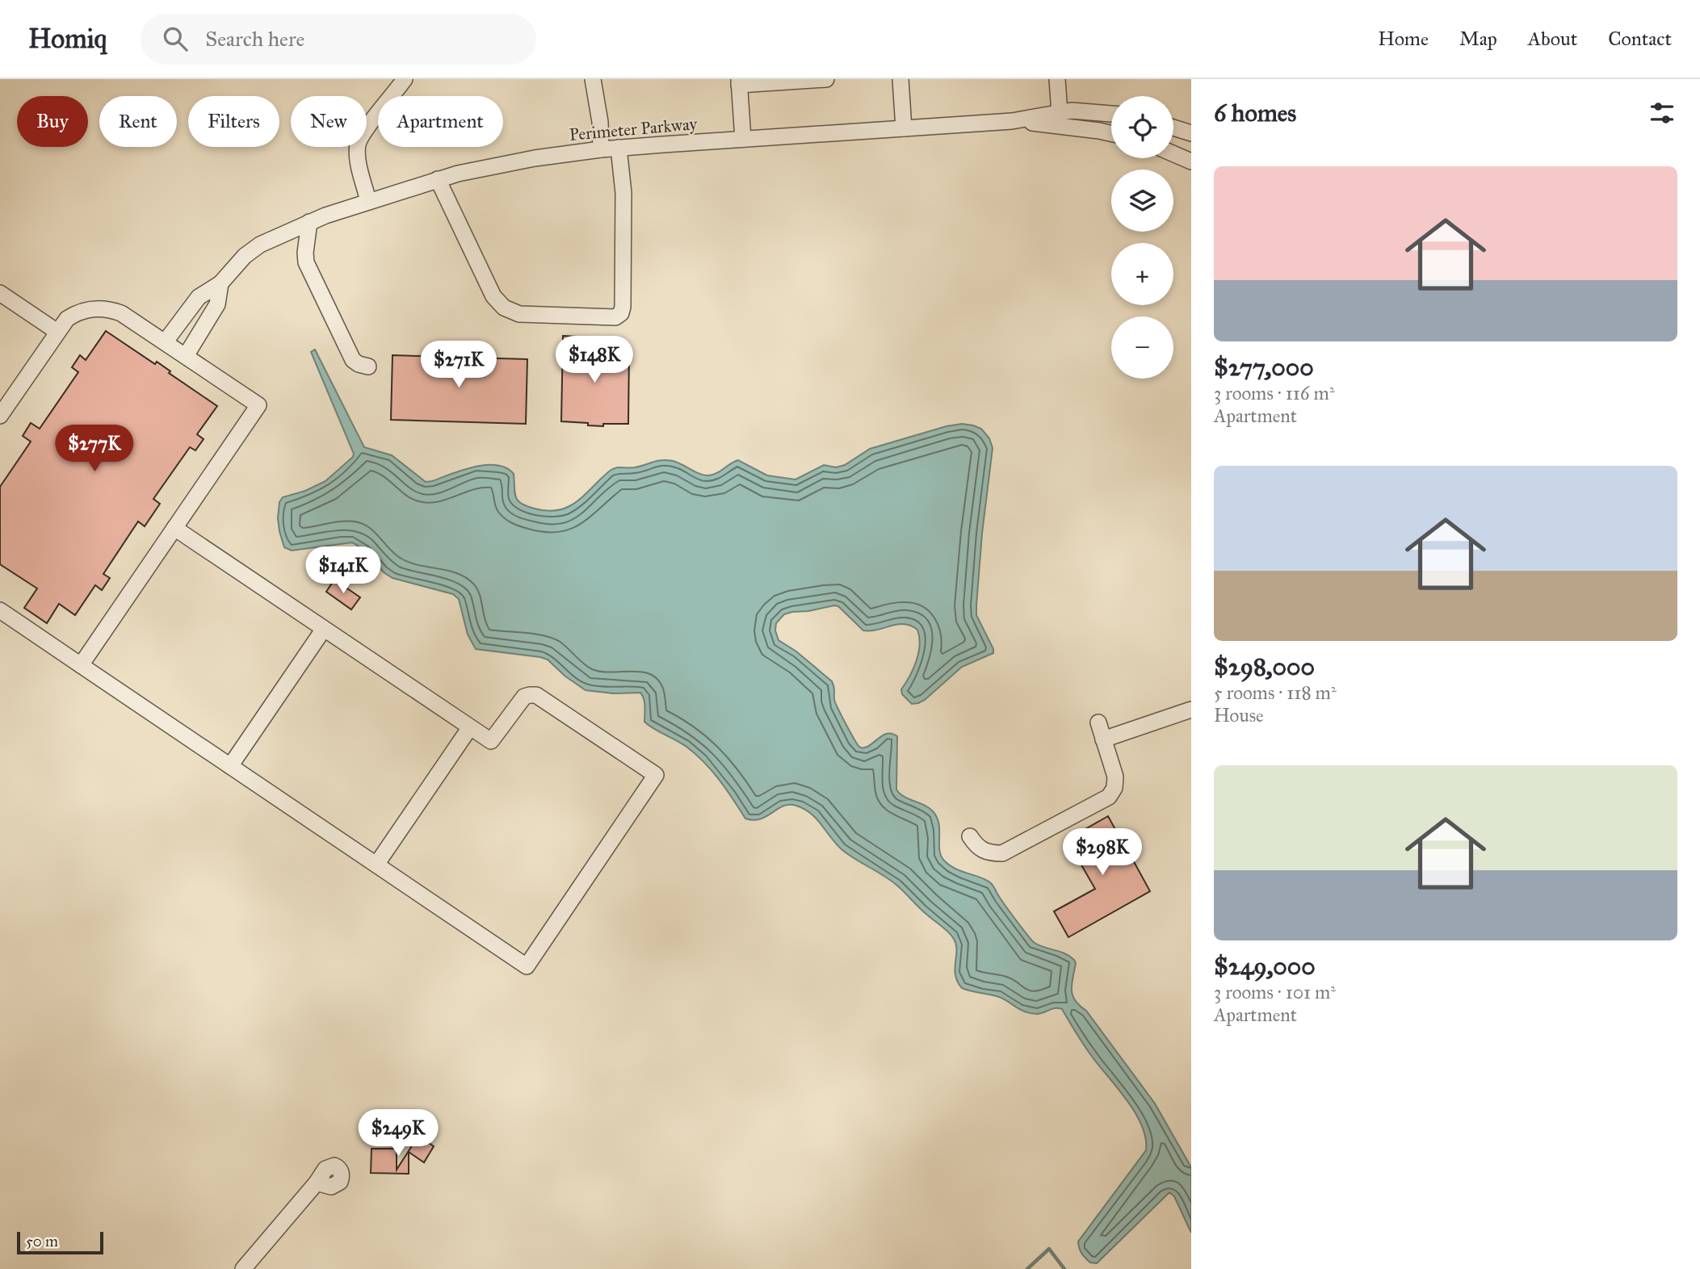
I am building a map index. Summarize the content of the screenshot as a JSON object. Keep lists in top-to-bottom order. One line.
{"streets":{"street":["Perimeter Parkway"]},"scale_bar":"50 m","page":{"header":"Homiq","search":"Search here","nav":["Home","Map","About","Contact"],"heading":"6 homes","map_buttons":["+","−"],"chip":["Buy","Rent","Filters","New","Apartment"],"list":[{"name":"$277,000","note":"3 rooms · 116 m² · Apartment"},{"name":"$298,000","note":"5 rooms · 118 m² · House"},{"name":"$249,000","note":"3 rooms · 101 m² · Apartment"}],"price":["$148K","$271K","$277K","$141K","$298K","$249K"],"scale":"50 m"}}
